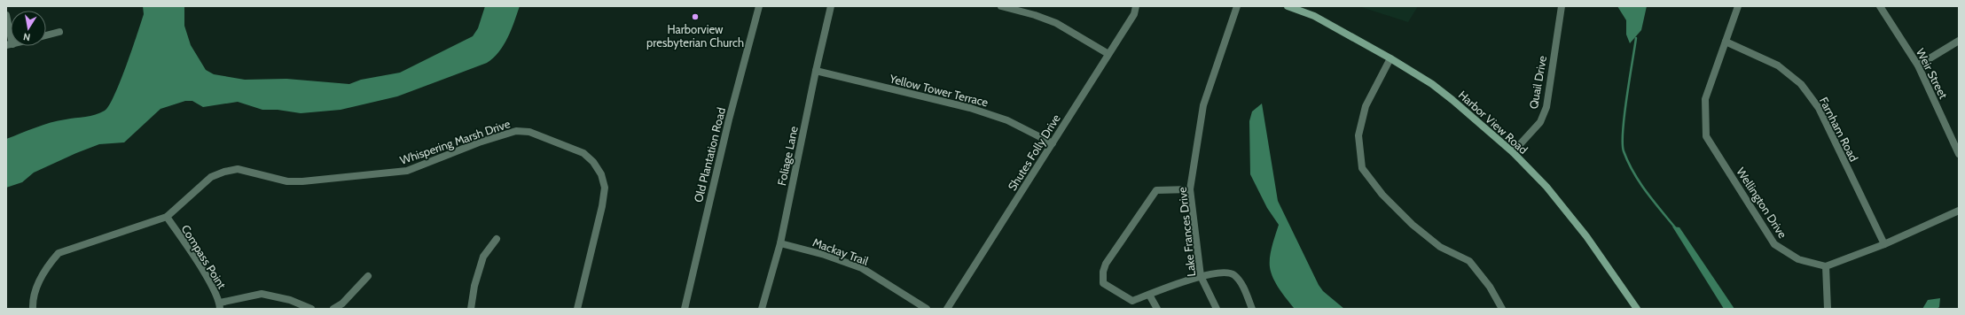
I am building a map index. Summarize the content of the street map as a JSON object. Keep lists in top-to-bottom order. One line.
{"streets":{"main road":["Harbor View Road"],"street":["Weir Street","Quail Drive","Yellow Tower Terrace","Farnham Road","Whispering Marsh Drive","Shutes Folly Drive","Old Plantation Road","Foliage Lane","Wellington Drive","Lake Frances Drive","Mackay Trail","Compass Point"]},"crossings":[["Quail Drive","Harbor View Road"],["Yellow Tower Terrace","Shutes Folly Drive"],["Yellow Tower Terrace","Foliage Lane"],["Farnham Road","Wellington Drive"],["Whispering Marsh Drive","Compass Point"],["Foliage Lane","Mackay Trail"]],"places":["Harborview presbyterian Church"],"north":"bottom"}
